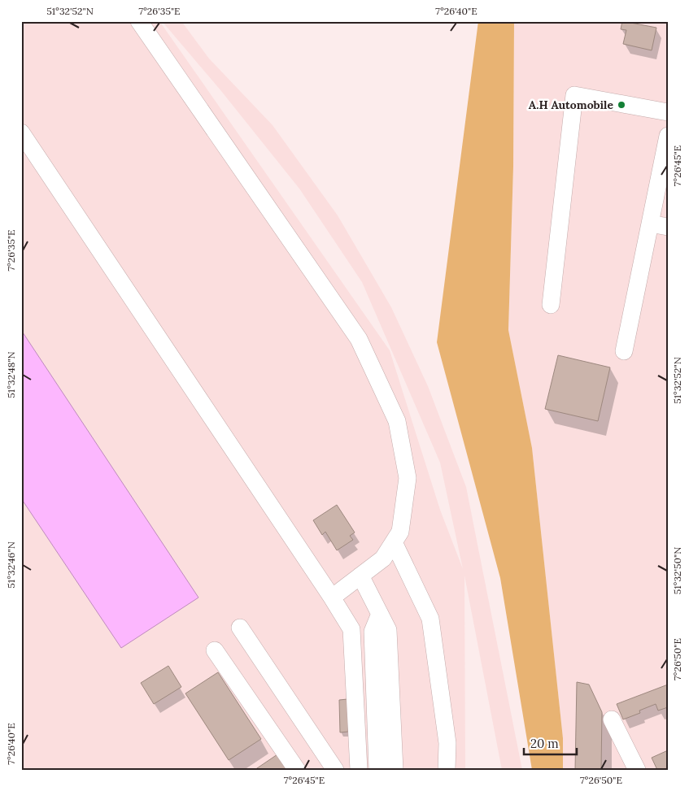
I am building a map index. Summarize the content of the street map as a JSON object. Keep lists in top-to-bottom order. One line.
{"places":["A.H Automobile"],"scale_bar":"20 m","coordinates":["51°32'52\"N","7°26'35\"E","7°26'40\"E","7°26'45\"E","51°32'48\"N","51°32'46\"N","51°32'50\"N","7°26'50\"E"]}
